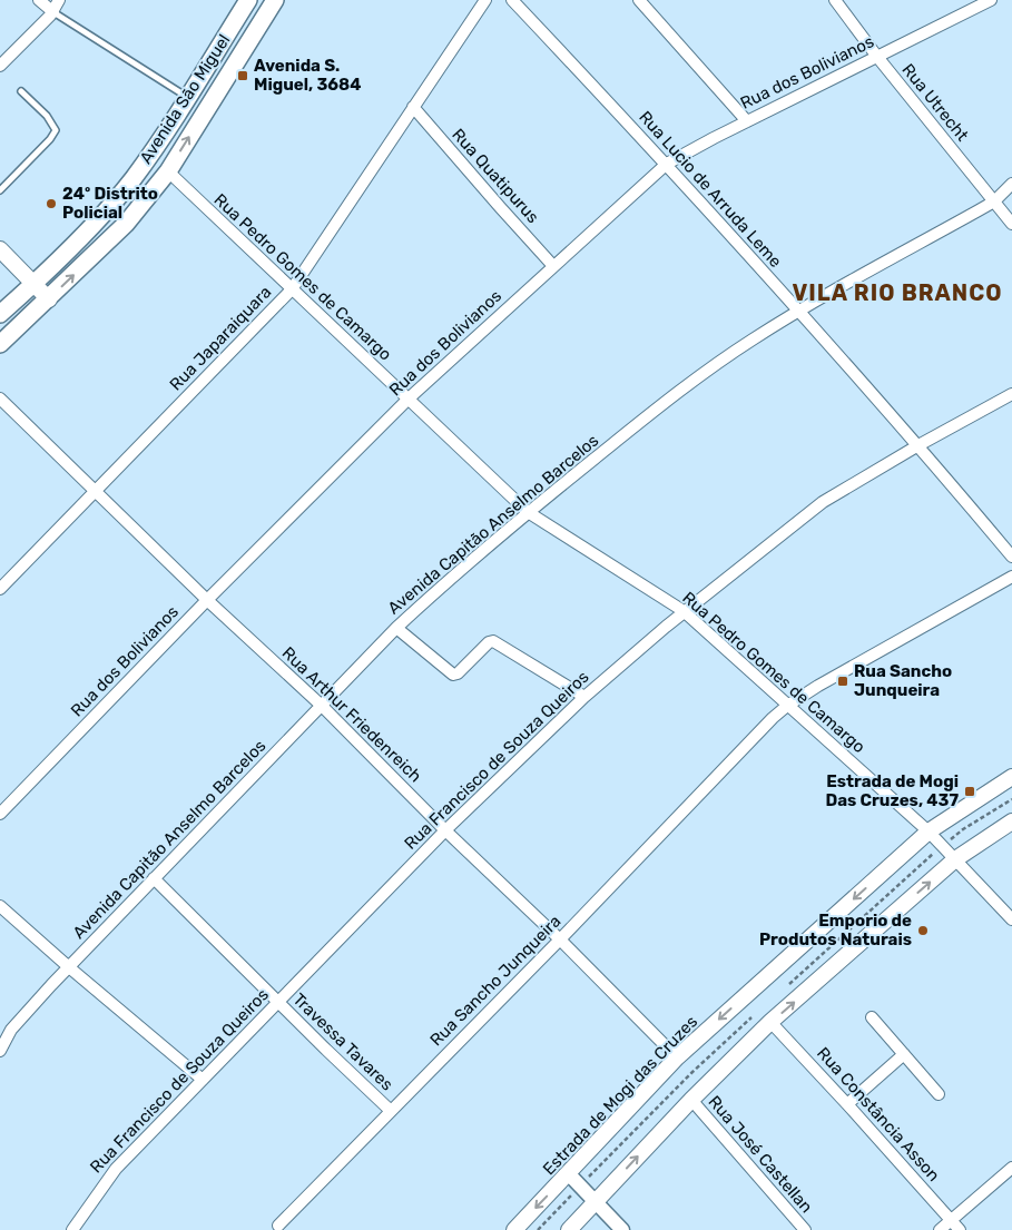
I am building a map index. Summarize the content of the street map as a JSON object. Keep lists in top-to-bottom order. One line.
{"streets":{"main road":["Avenida São Miguel","Estrada de Mogi das Cruzes"],"street":["Rua dos Bolivianos","Rua Utrecht","Rua Quatipurus","Rua Lucio de Arruda Leme","Rua Pedro Gomes de Camargo","Rua Japaraiquara","Avenida Capitão Anselmo Barcelos","Rua Arthur Friedenreich","Rua Francisco de Souza Queiros","Rua Sancho Junqueira","Travessa Tavares","Rua Constância Asson","Rua José Castellan"]},"crossings":[["Rua dos Bolivianos","Rua Utrecht"],["Rua dos Bolivianos","Rua Quatipurus"],["Rua dos Bolivianos","Rua Lucio de Arruda Leme"],["Rua dos Bolivianos","Rua Pedro Gomes de Camargo"],["Rua dos Bolivianos","Rua Arthur Friedenreich"],["Avenida São Miguel","Rua Pedro Gomes de Camargo"],["Rua Utrecht","Avenida Capitão Anselmo Barcelos"],["Rua Quatipurus","Rua Japaraiquara"],["Rua Lucio de Arruda Leme","Avenida Capitão Anselmo Barcelos"],["Rua Lucio de Arruda Leme","Rua Francisco de Souza Queiros"],["Rua Pedro Gomes de Camargo","Rua Japaraiquara"],["Rua Pedro Gomes de Camargo","Avenida Capitão Anselmo Barcelos"],["Rua Pedro Gomes de Camargo","Rua Francisco de Souza Queiros"],["Rua Pedro Gomes de Camargo","Rua Sancho Junqueira"],["Rua Pedro Gomes de Camargo","Estrada de Mogi das Cruzes"],["Rua Japaraiquara","Rua Arthur Friedenreich"],["Avenida Capitão Anselmo Barcelos","Rua Arthur Friedenreich"],["Avenida Capitão Anselmo Barcelos","Travessa Tavares"],["Rua Arthur Friedenreich","Rua Francisco de Souza Queiros"],["Rua Arthur Friedenreich","Rua Sancho Junqueira"],["Rua Arthur Friedenreich","Estrada de Mogi das Cruzes"],["Rua Francisco de Souza Queiros","Travessa Tavares"],["Rua Sancho Junqueira","Travessa Tavares"]],"districts":["VILA RIO BRANCO"],"places":{"transit":["Avenida S. Miguel, 3684","Rua Sancho Junqueira","Estrada de Mogi Das Cruzes, 437"],"other":["24º Distrito Policial","Emporio de Produtos Naturais"]}}
